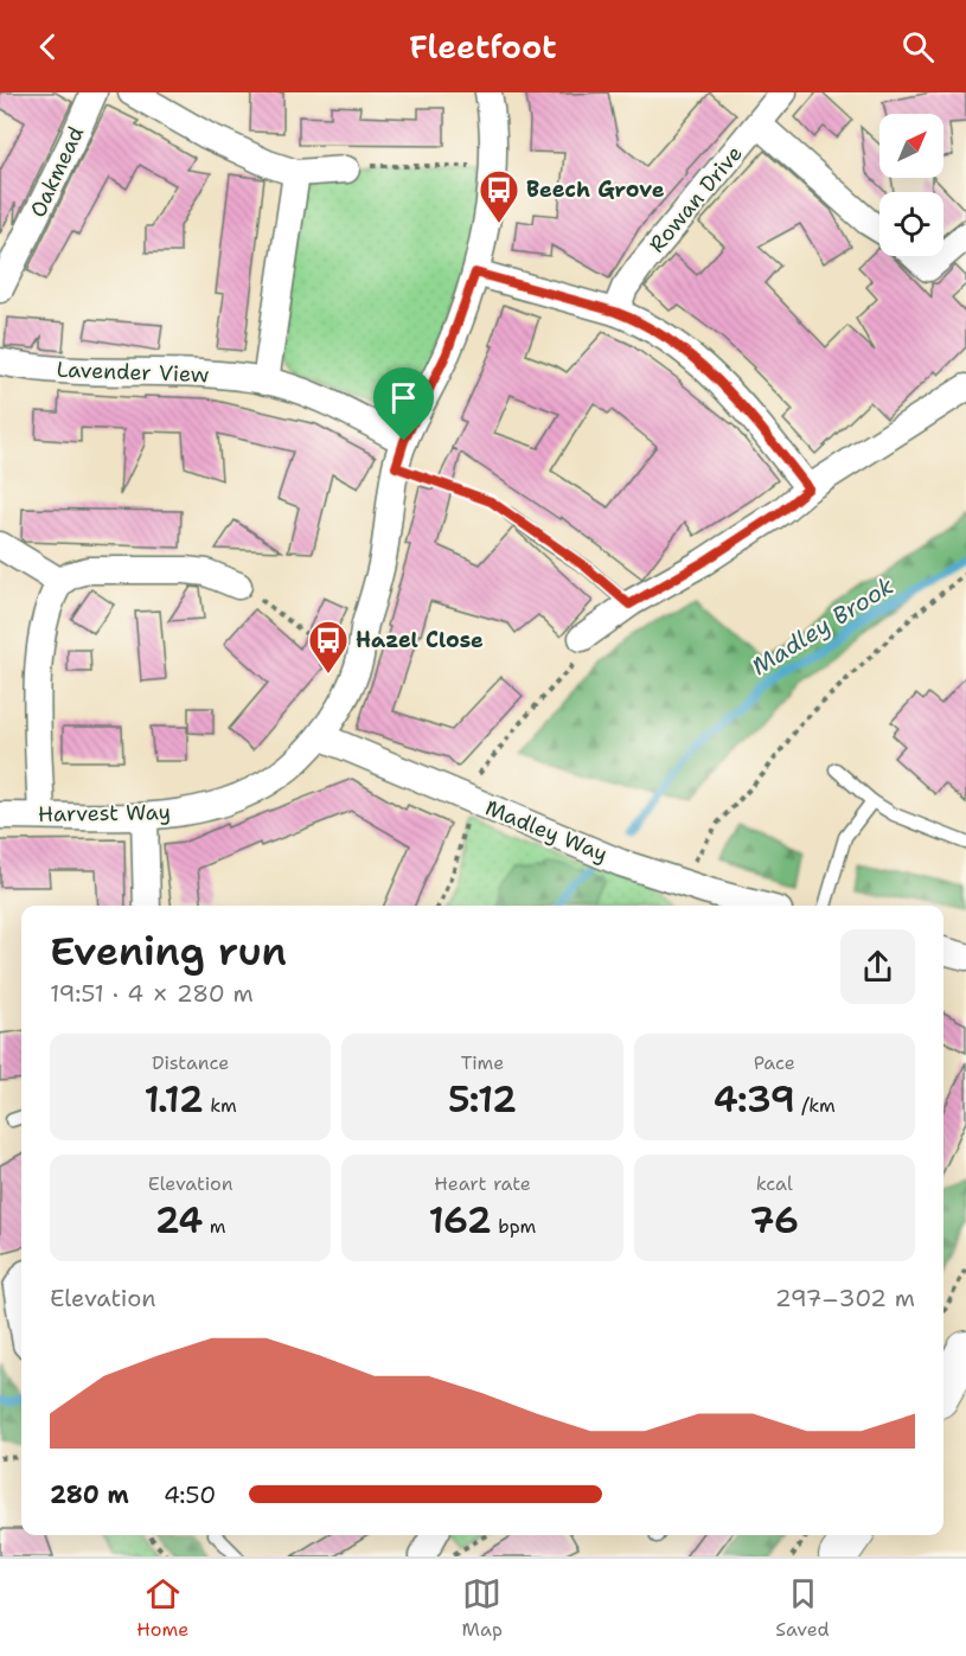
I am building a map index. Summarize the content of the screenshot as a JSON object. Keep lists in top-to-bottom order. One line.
{"streets":{"street":["Oakmead","Rowan Drive","Lavender View","Harvest Way","Madley Way"]},"crossings":[["Lavender View","Harvest Way"],["Harvest Way","Madley Way"]],"water":["Madley Brook"],"places":{"bus stop":["Beech Grove","Hazel Close"]},"north":"top right","page":{"header":"Fleetfoot","heading":["Evening run","19:51 · 4 × 280 m"],"stats":[["Distance","1.12 km"],["Time","5:12"],["Pace","4:39 /km"],["Elevation","24 m"],["Heart rate","162 bpm"],["kcal","76"]],"chart":["Elevation","297–302 m"],"list":[{"name":"280 m","note":"4:50"}],"tabs":["Home","Map","Saved"]}}
